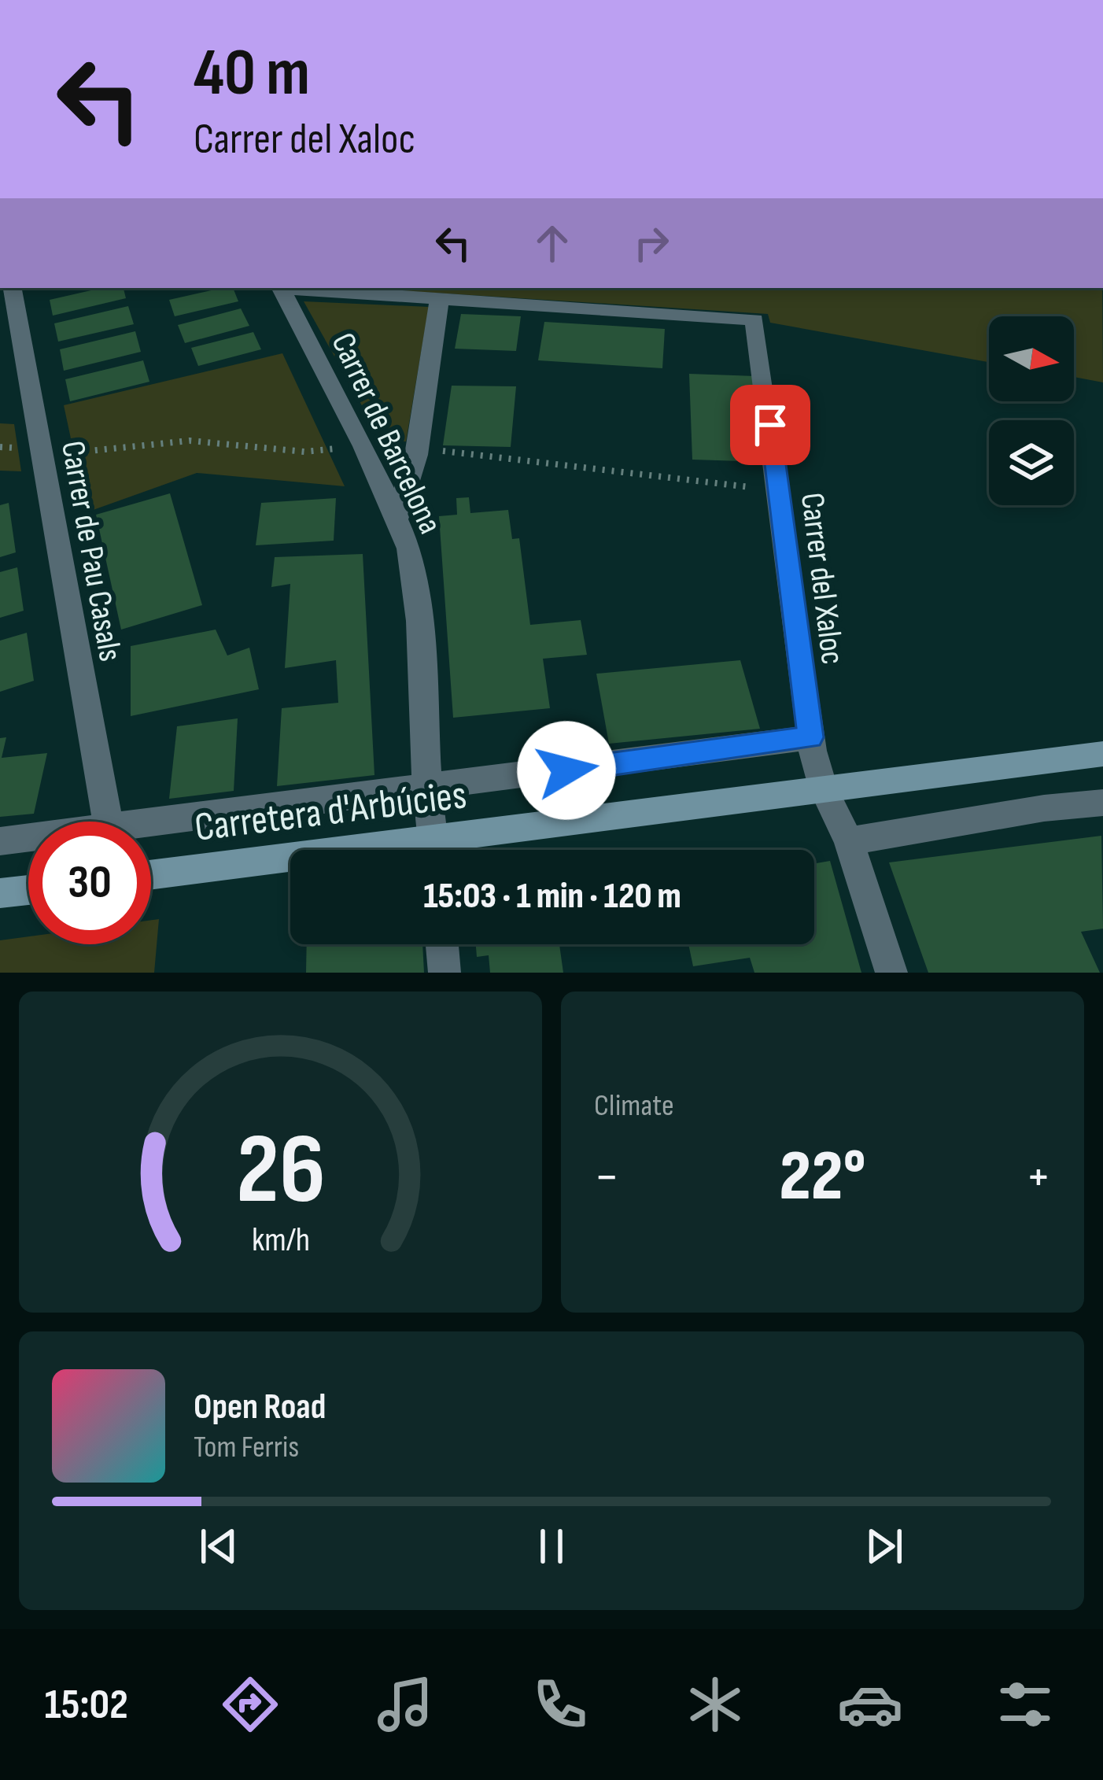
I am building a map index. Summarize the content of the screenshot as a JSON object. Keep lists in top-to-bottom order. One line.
{"streets":{"street":["Carrer de Barcelona","Carrer de Pau Casals","Carrer del Xaloc","Carretera d'Arbúcies"]},"crossings":[["Carrer de Barcelona","Carretera d'Arbúcies"],["Carrer del Xaloc","Carretera d'Arbúcies"]],"north":"right","page":{"turn":["40 m","Carrer del Xaloc"],"limit":"30","trip":"15:03 · 1 min · 120 m","tile":"Climate","heat":["−","22°","+"],"song":["Open Road","Tom Ferris"],"tabs":"15:02","gauge":["26","km/h"]}}
